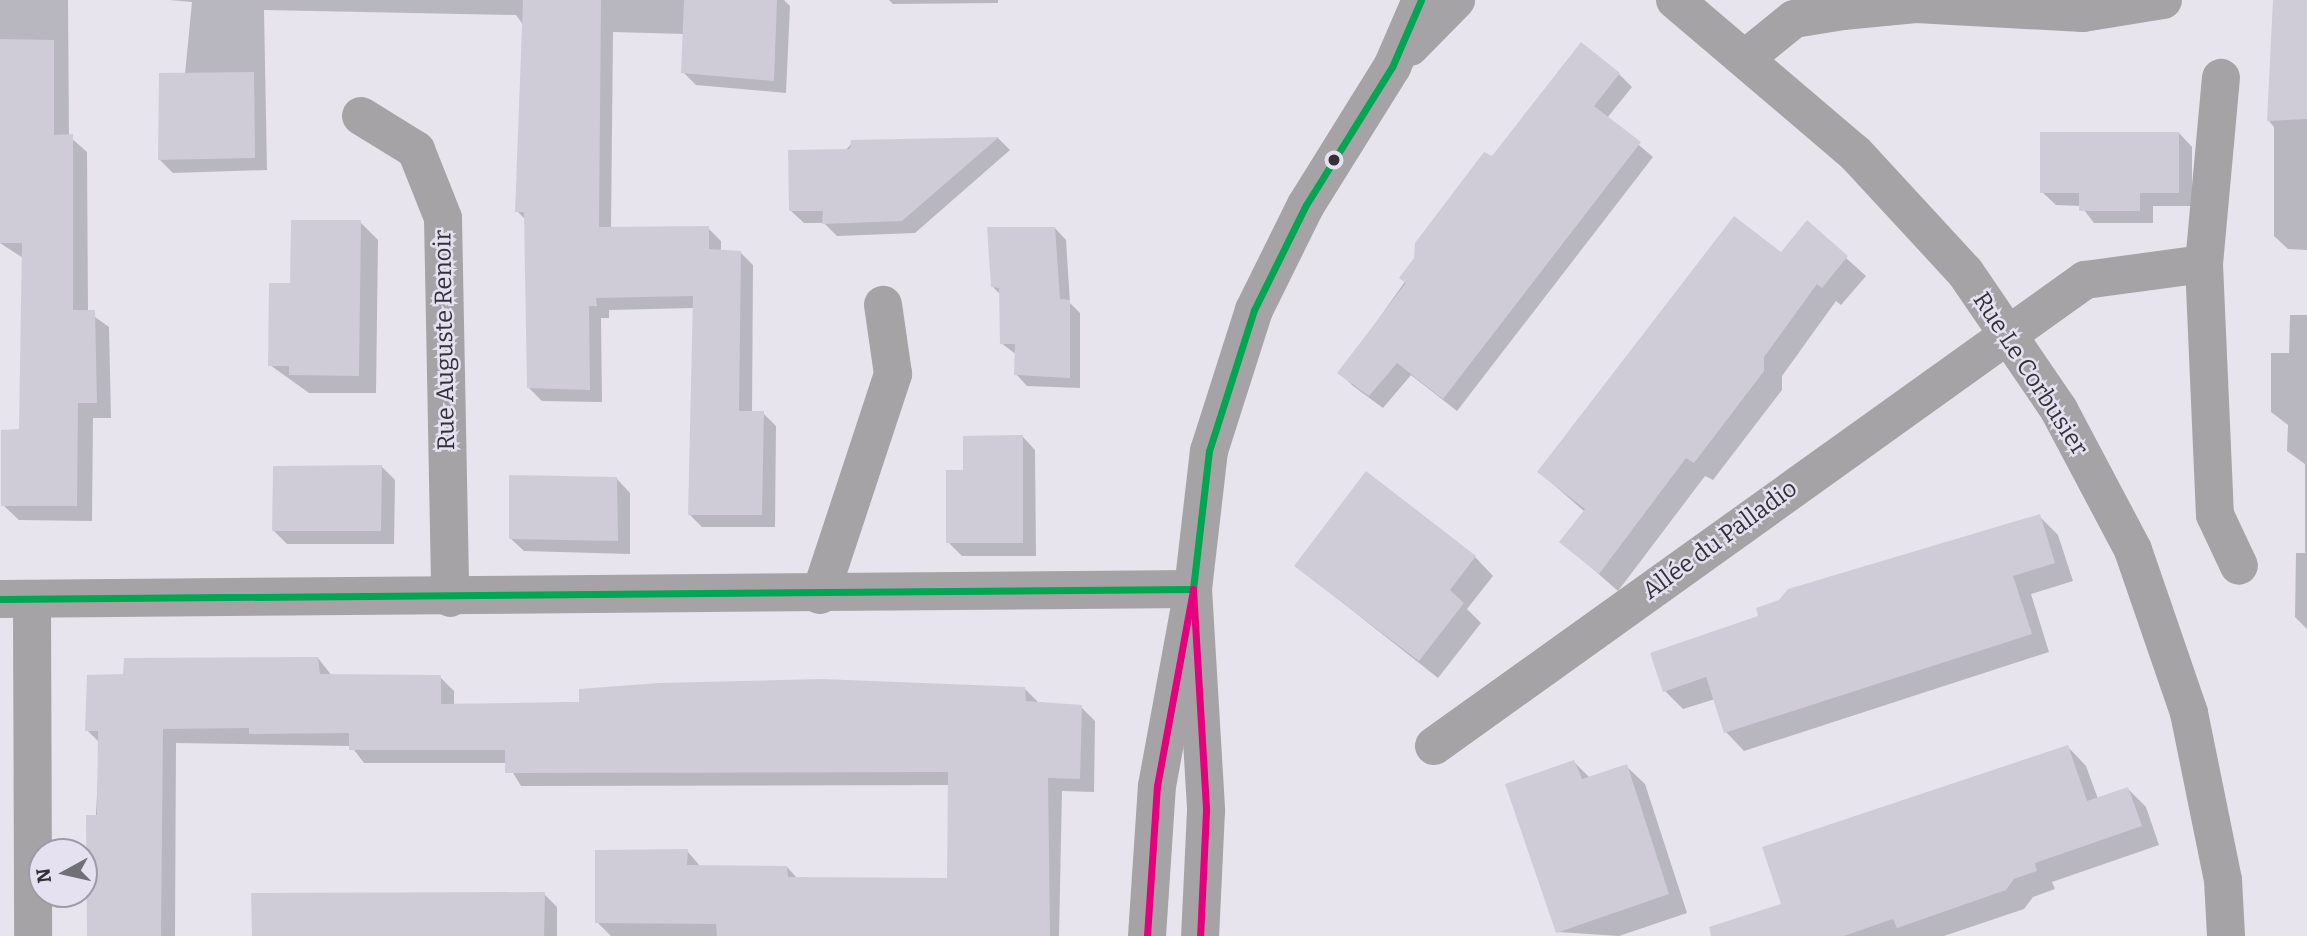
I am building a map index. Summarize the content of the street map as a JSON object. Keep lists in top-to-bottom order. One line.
{"streets":{"street":["Rue Auguste Renoir","Rue Le Corbusier","Allée du Palladio"]},"crossings":[["Rue Le Corbusier","Allée du Palladio"]],"north":"left"}
